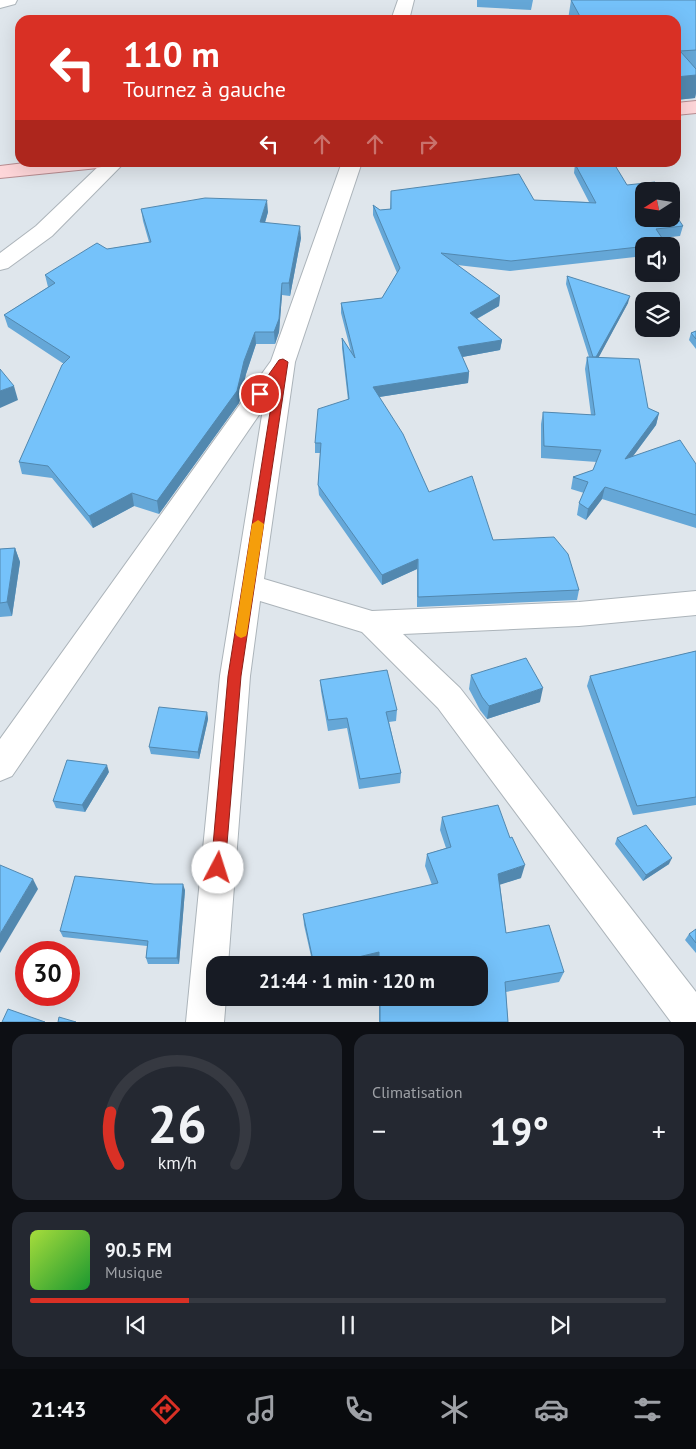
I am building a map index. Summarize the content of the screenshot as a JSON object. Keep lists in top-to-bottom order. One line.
{"north":"left","page":{"turn":["110 m","Tournez à gauche"],"limit":"30","trip":"21:44 · 1 min · 120 m","tile":"Climatisation","heat":["−","19°","+"],"song":["90.5 FM","Musique"],"tabs":"21:43","gauge":["26","km/h"]}}
